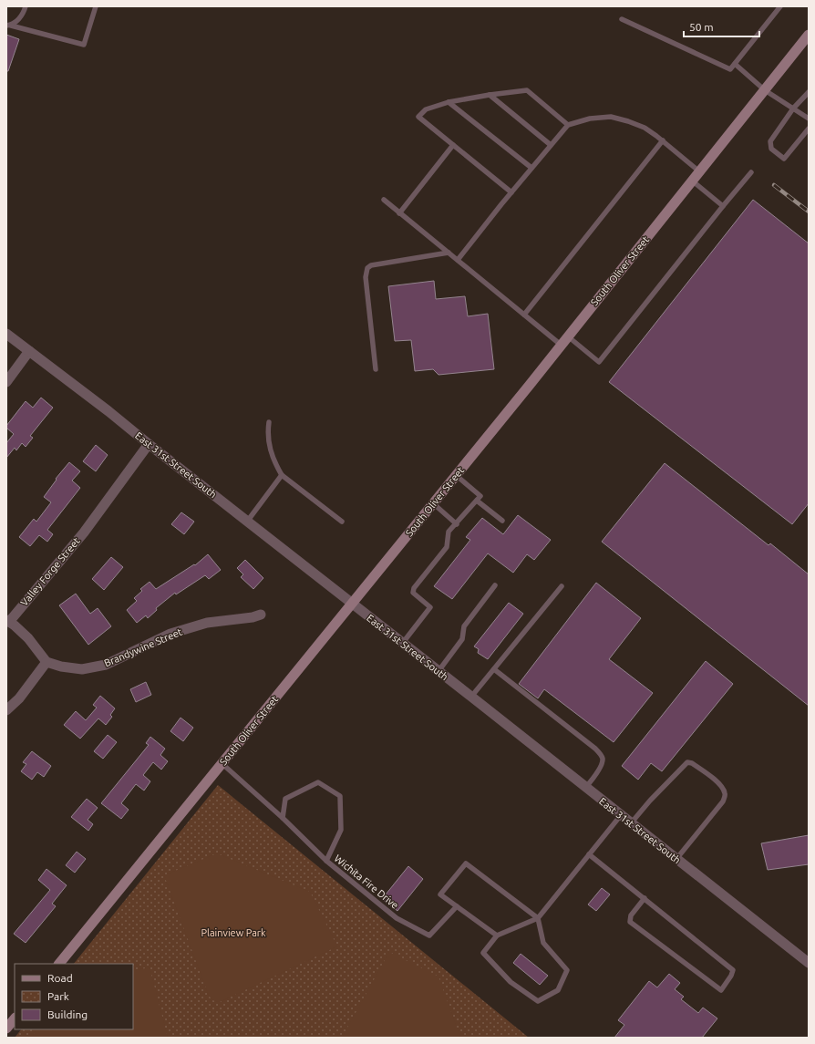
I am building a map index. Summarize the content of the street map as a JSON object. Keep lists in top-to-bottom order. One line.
{"streets":{"main road":["South Oliver Street"],"street":["East 31st Street South","Valley Forge Street","Brandywine Street"],"lane":["Wichita Fire Drive"]},"crossings":[["South Oliver Street","East 31st Street South"],["East 31st Street South","Valley Forge Street"],["Valley Forge Street","Brandywine Street"]],"parks":["Plainview Park"],"legend":["Road","Park","Building"],"scale_bar":"50 m"}
